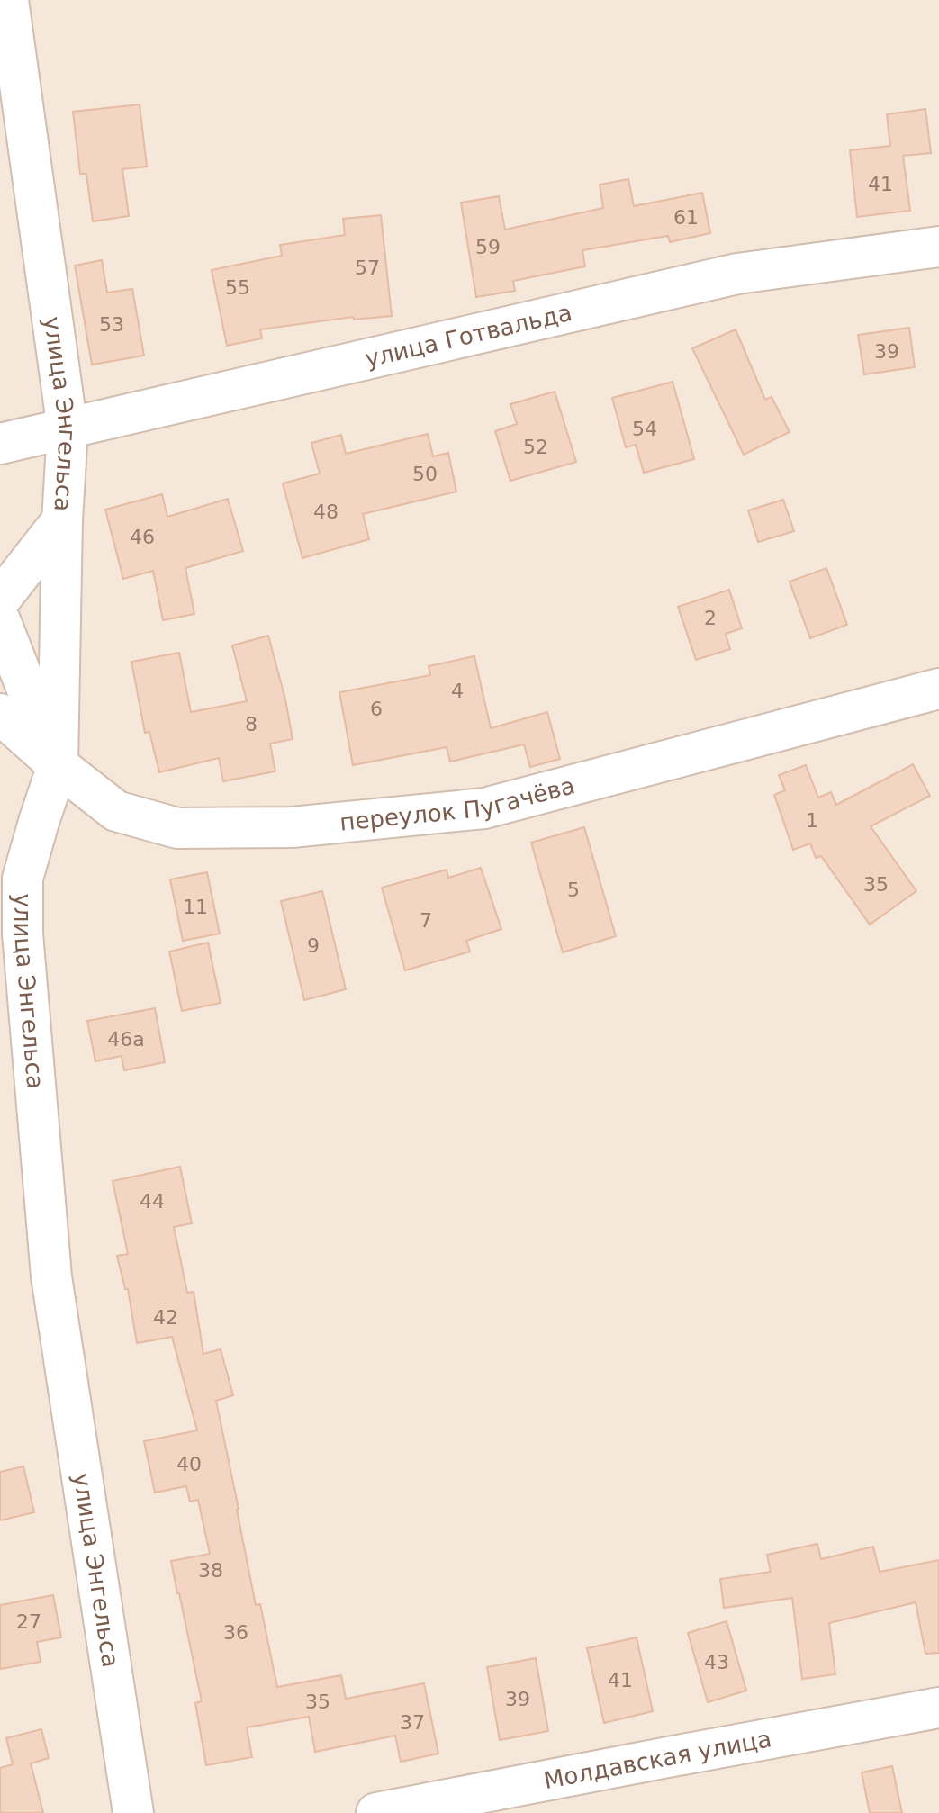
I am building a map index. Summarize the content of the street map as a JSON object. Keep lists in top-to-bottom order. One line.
{"streets":{"street":["улица Готвальда","улица Энгельса","переулок Пугачёва","Молдавская улица"]},"crossings":[["улица Готвальда","улица Энгельса"],["улица Энгельса","переулок Пугачёва"]],"house_numbers":["41","61","59","57","55","53","39","54","52","50","48","46","2","4","6","8","1","35","5","11","7","9","46а","44","42","40","38","27","36","43","41","39","35","37"]}
